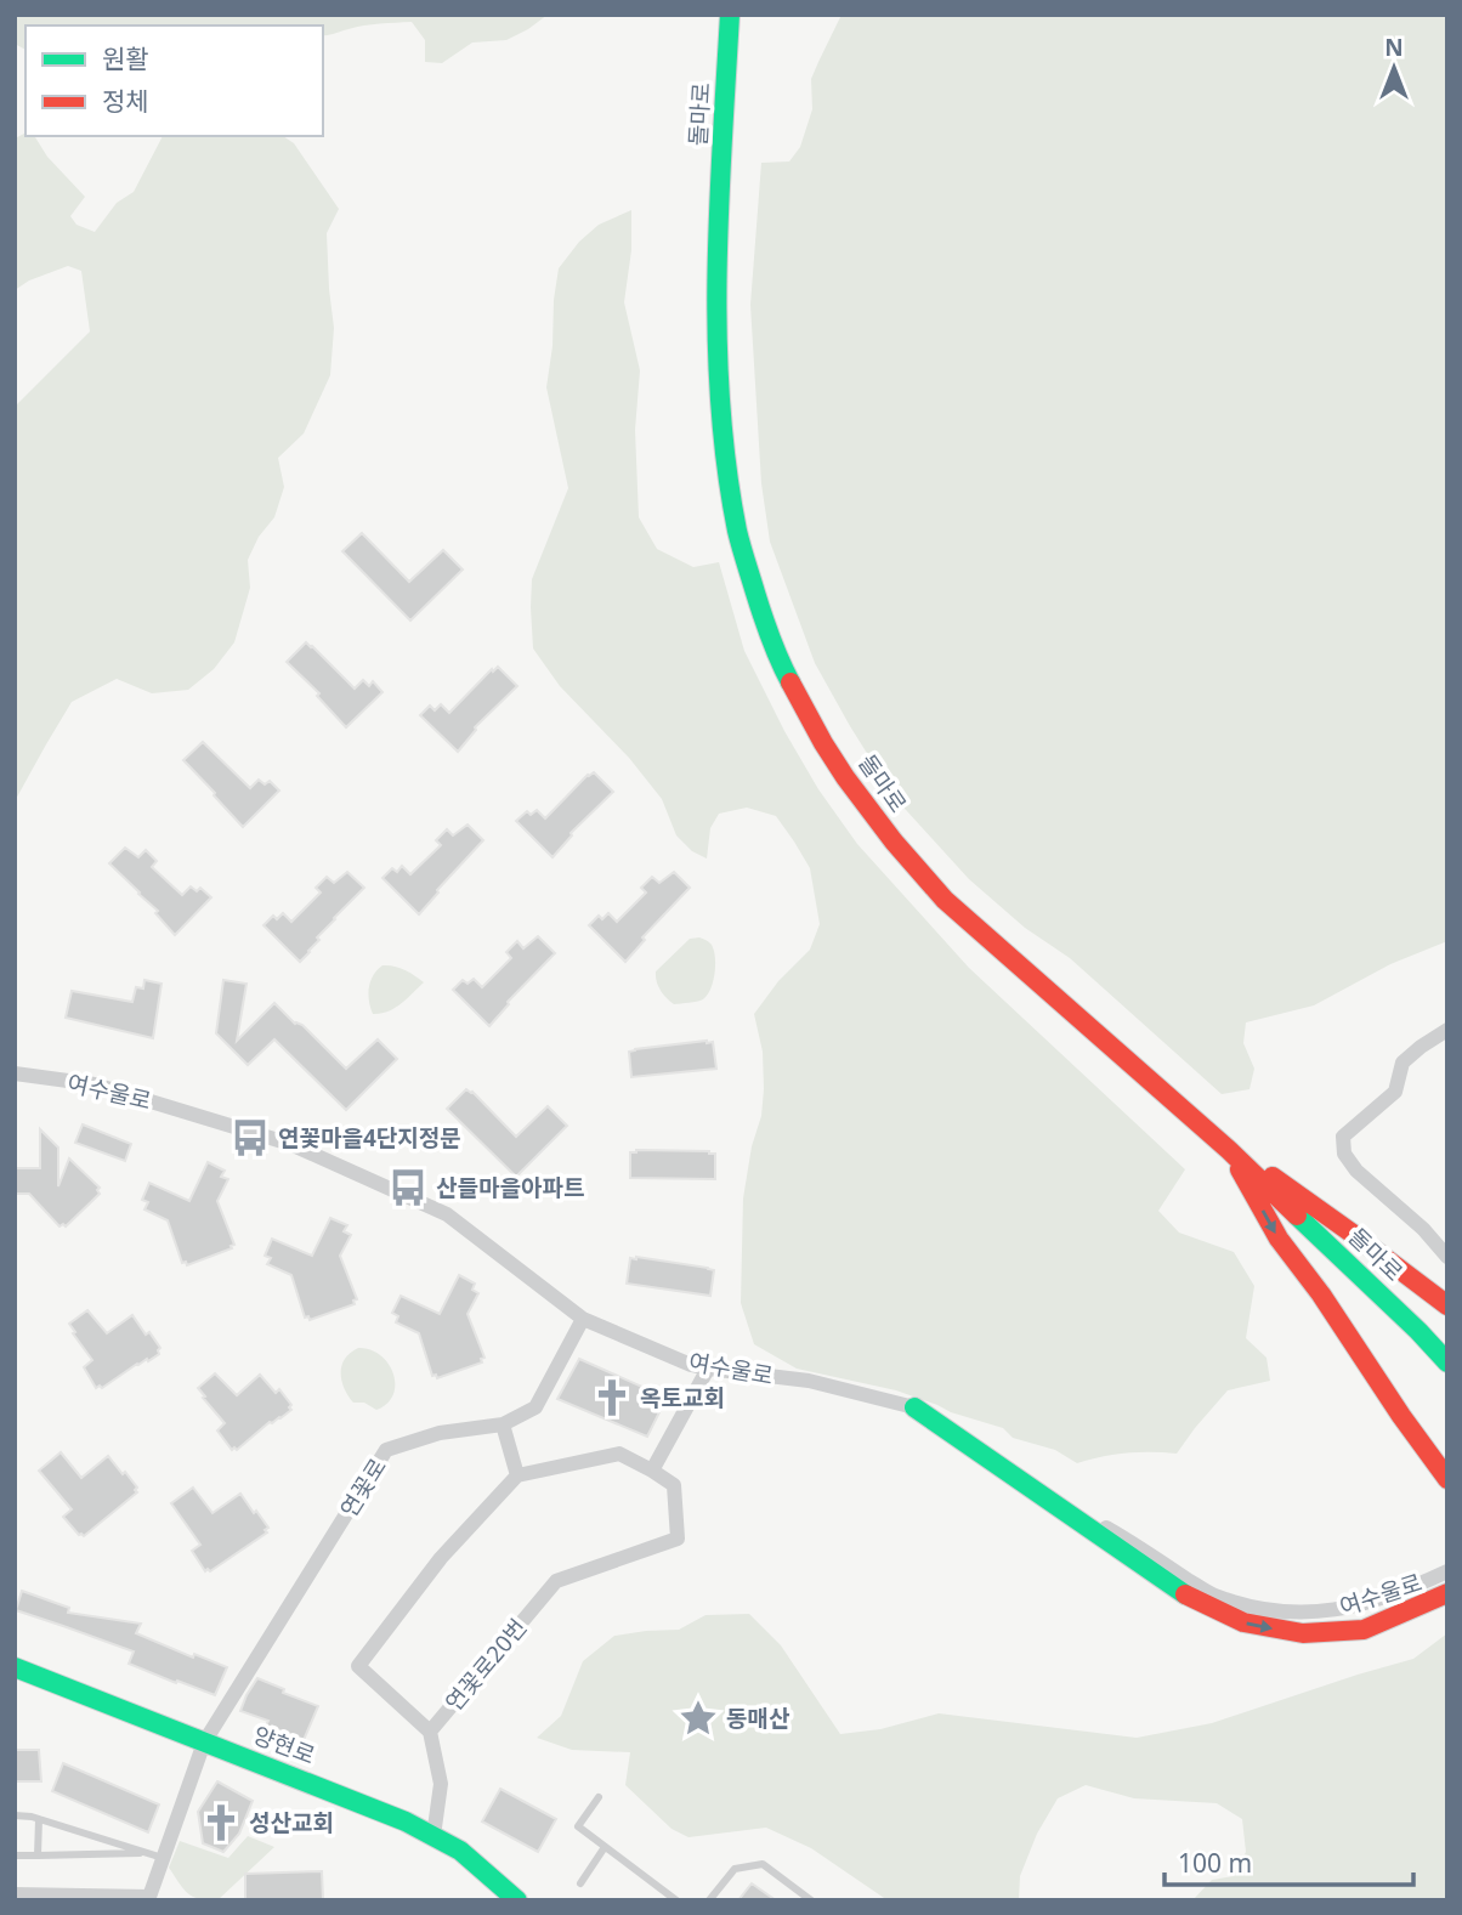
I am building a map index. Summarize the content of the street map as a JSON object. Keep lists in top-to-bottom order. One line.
{"streets":{"main road":["돌마로","양현로"],"street":["여수울로","연꽃로","연꽃로20번"]},"crossings":[["여수울로","연꽃로"],["연꽃로","양현로"]],"places":{"bus stop":["연꽃마을4단지정문","산들마을아파트"],"church":["옥토교회","성산교회"],"place":["동매산"]},"legend":["원활","정체"],"scale_bar":"100 m","north":"top"}
